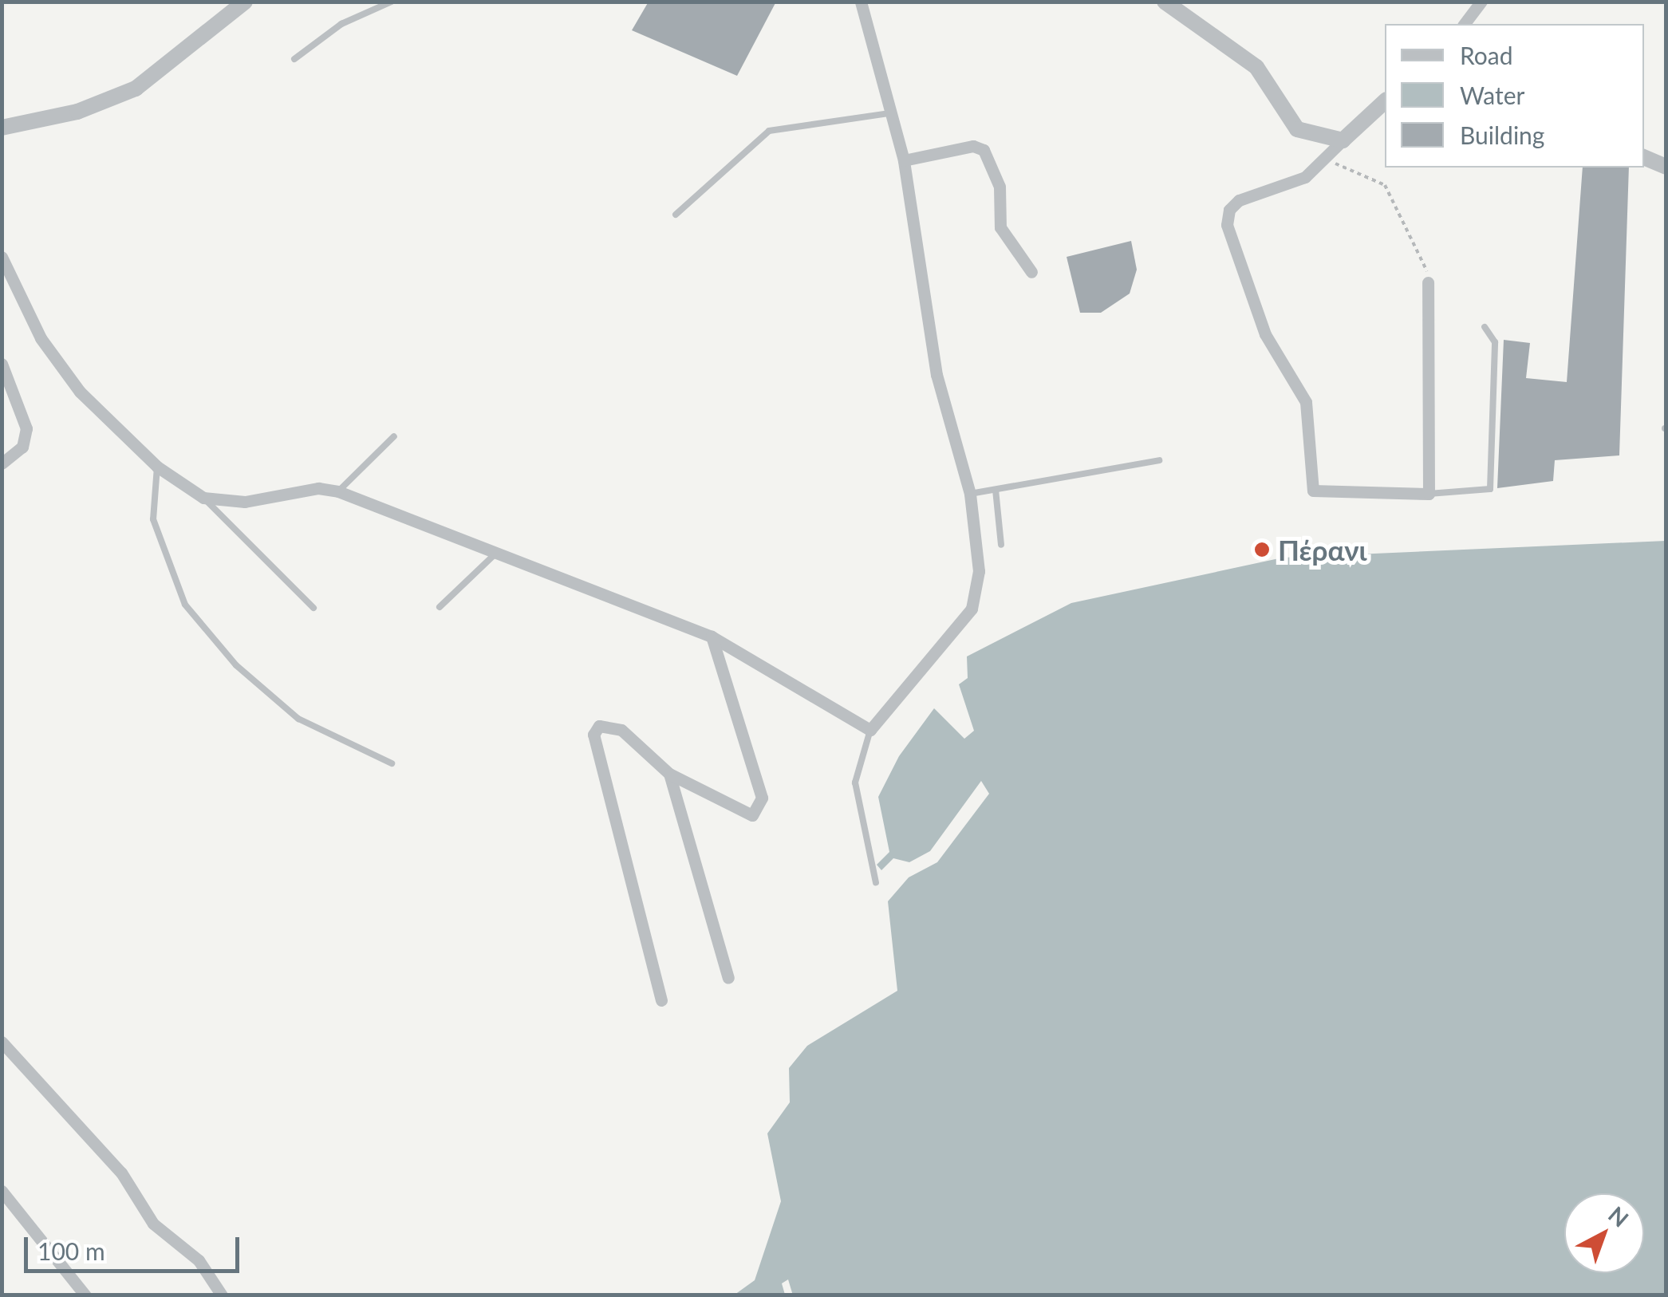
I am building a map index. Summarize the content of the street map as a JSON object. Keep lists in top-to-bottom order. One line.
{"places":["Πέρανι"],"legend":["Road","Water","Building"],"scale_bar":"100 m","north":"top right"}
